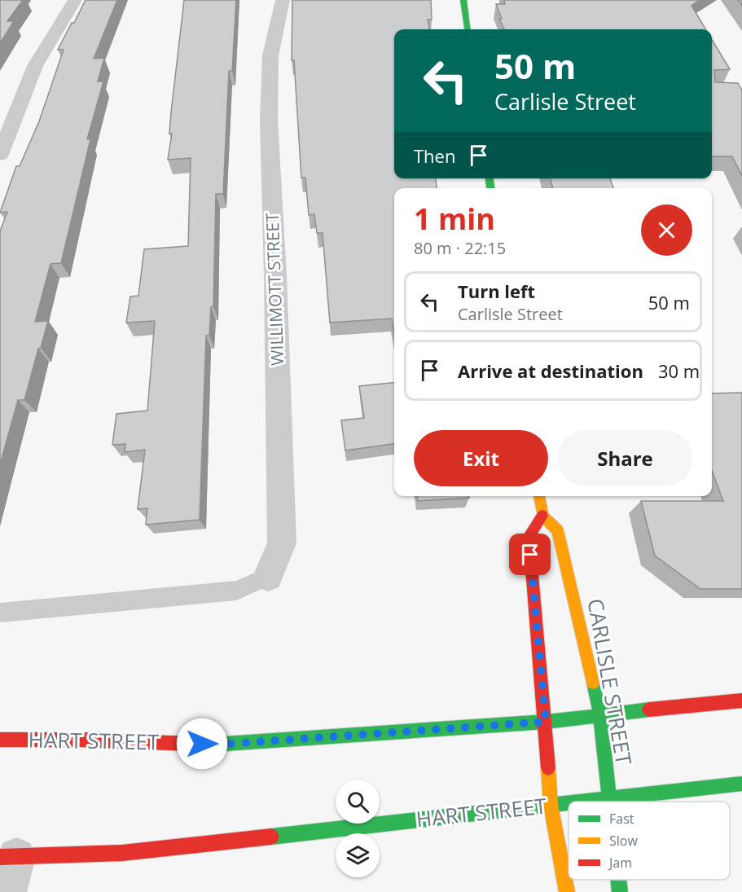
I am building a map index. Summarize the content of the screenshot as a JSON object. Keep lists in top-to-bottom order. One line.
{"streets":{"main road":["CARLISLE STREET","HART STREET"],"street":["WILLIMOTT STREET"]},"crossings":[["CARLISLE STREET","HART STREET"]],"legend":["Fast","Slow","Jam"],"page":{"turn":["50 m","Carlisle Street"],"then":"Then","heading":["1 min","80 m · 22:15"],"list":[{"name":"Turn left","note":"Carlisle Street","value":"50 m"},{"name":"Arrive at destination","value":"30 m"}],"buttons":["Exit","Share"]}}
